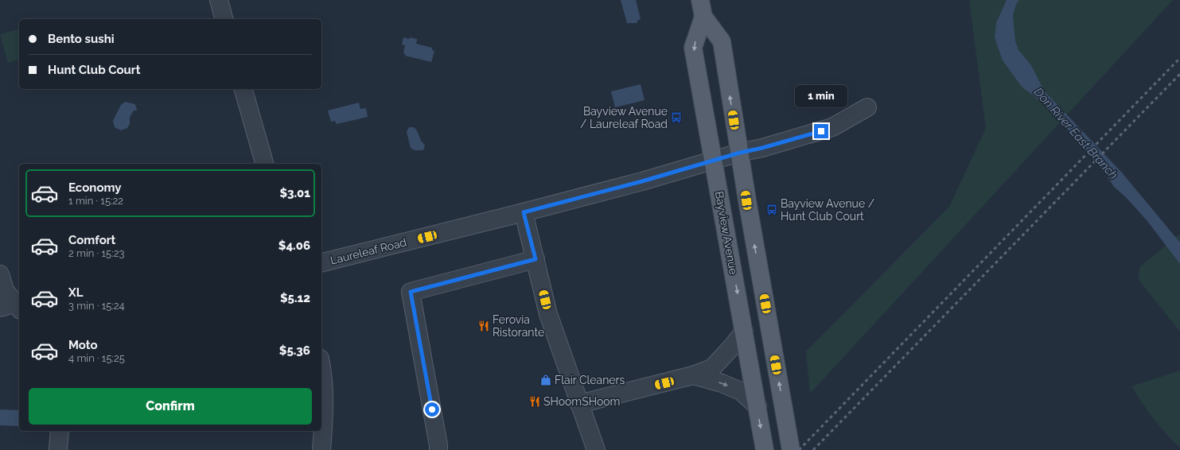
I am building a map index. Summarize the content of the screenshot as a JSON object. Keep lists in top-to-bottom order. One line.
{"streets":{"main road":["Bayview Avenue"],"street":["Laureleaf Road"]},"crossings":[["Bayview Avenue","Laureleaf Road"]],"water":["Don River East Branch"],"places":{"bus stop":["Bayview Avenue / Laureleaf Road","Bayview Avenue / Hunt Club Court"],"restaurant":["Ferovia Ristorante","SHoomSHoom"],"shop":["Flair Cleaners"]},"page":{"banner":["Bento sushi","Hunt Club Court"],"bubble":"1 min","list":[{"name":"Economy","note":"1 min · 15:22","value":"$3.01"},{"name":"Comfort","note":"2 min · 15:23","value":"$4.06"},{"name":"XL","note":"3 min · 15:24","value":"$5.12"},{"name":"Moto","note":"4 min · 15:25","value":"$5.36"}],"buttons":"Confirm"}}
